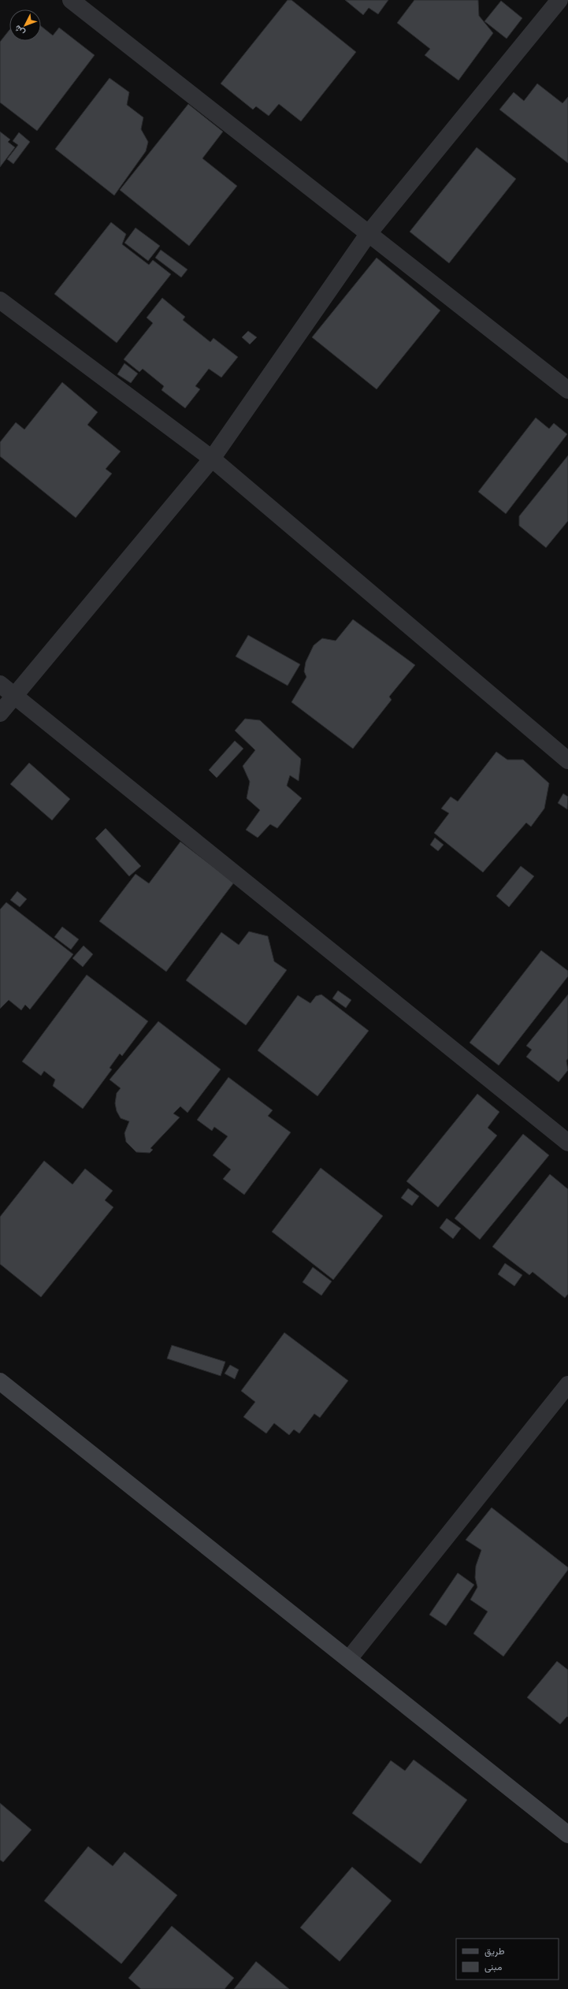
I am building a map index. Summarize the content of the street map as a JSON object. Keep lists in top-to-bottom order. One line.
{"legend":["طريق","مبنى"],"north":"bottom left"}
